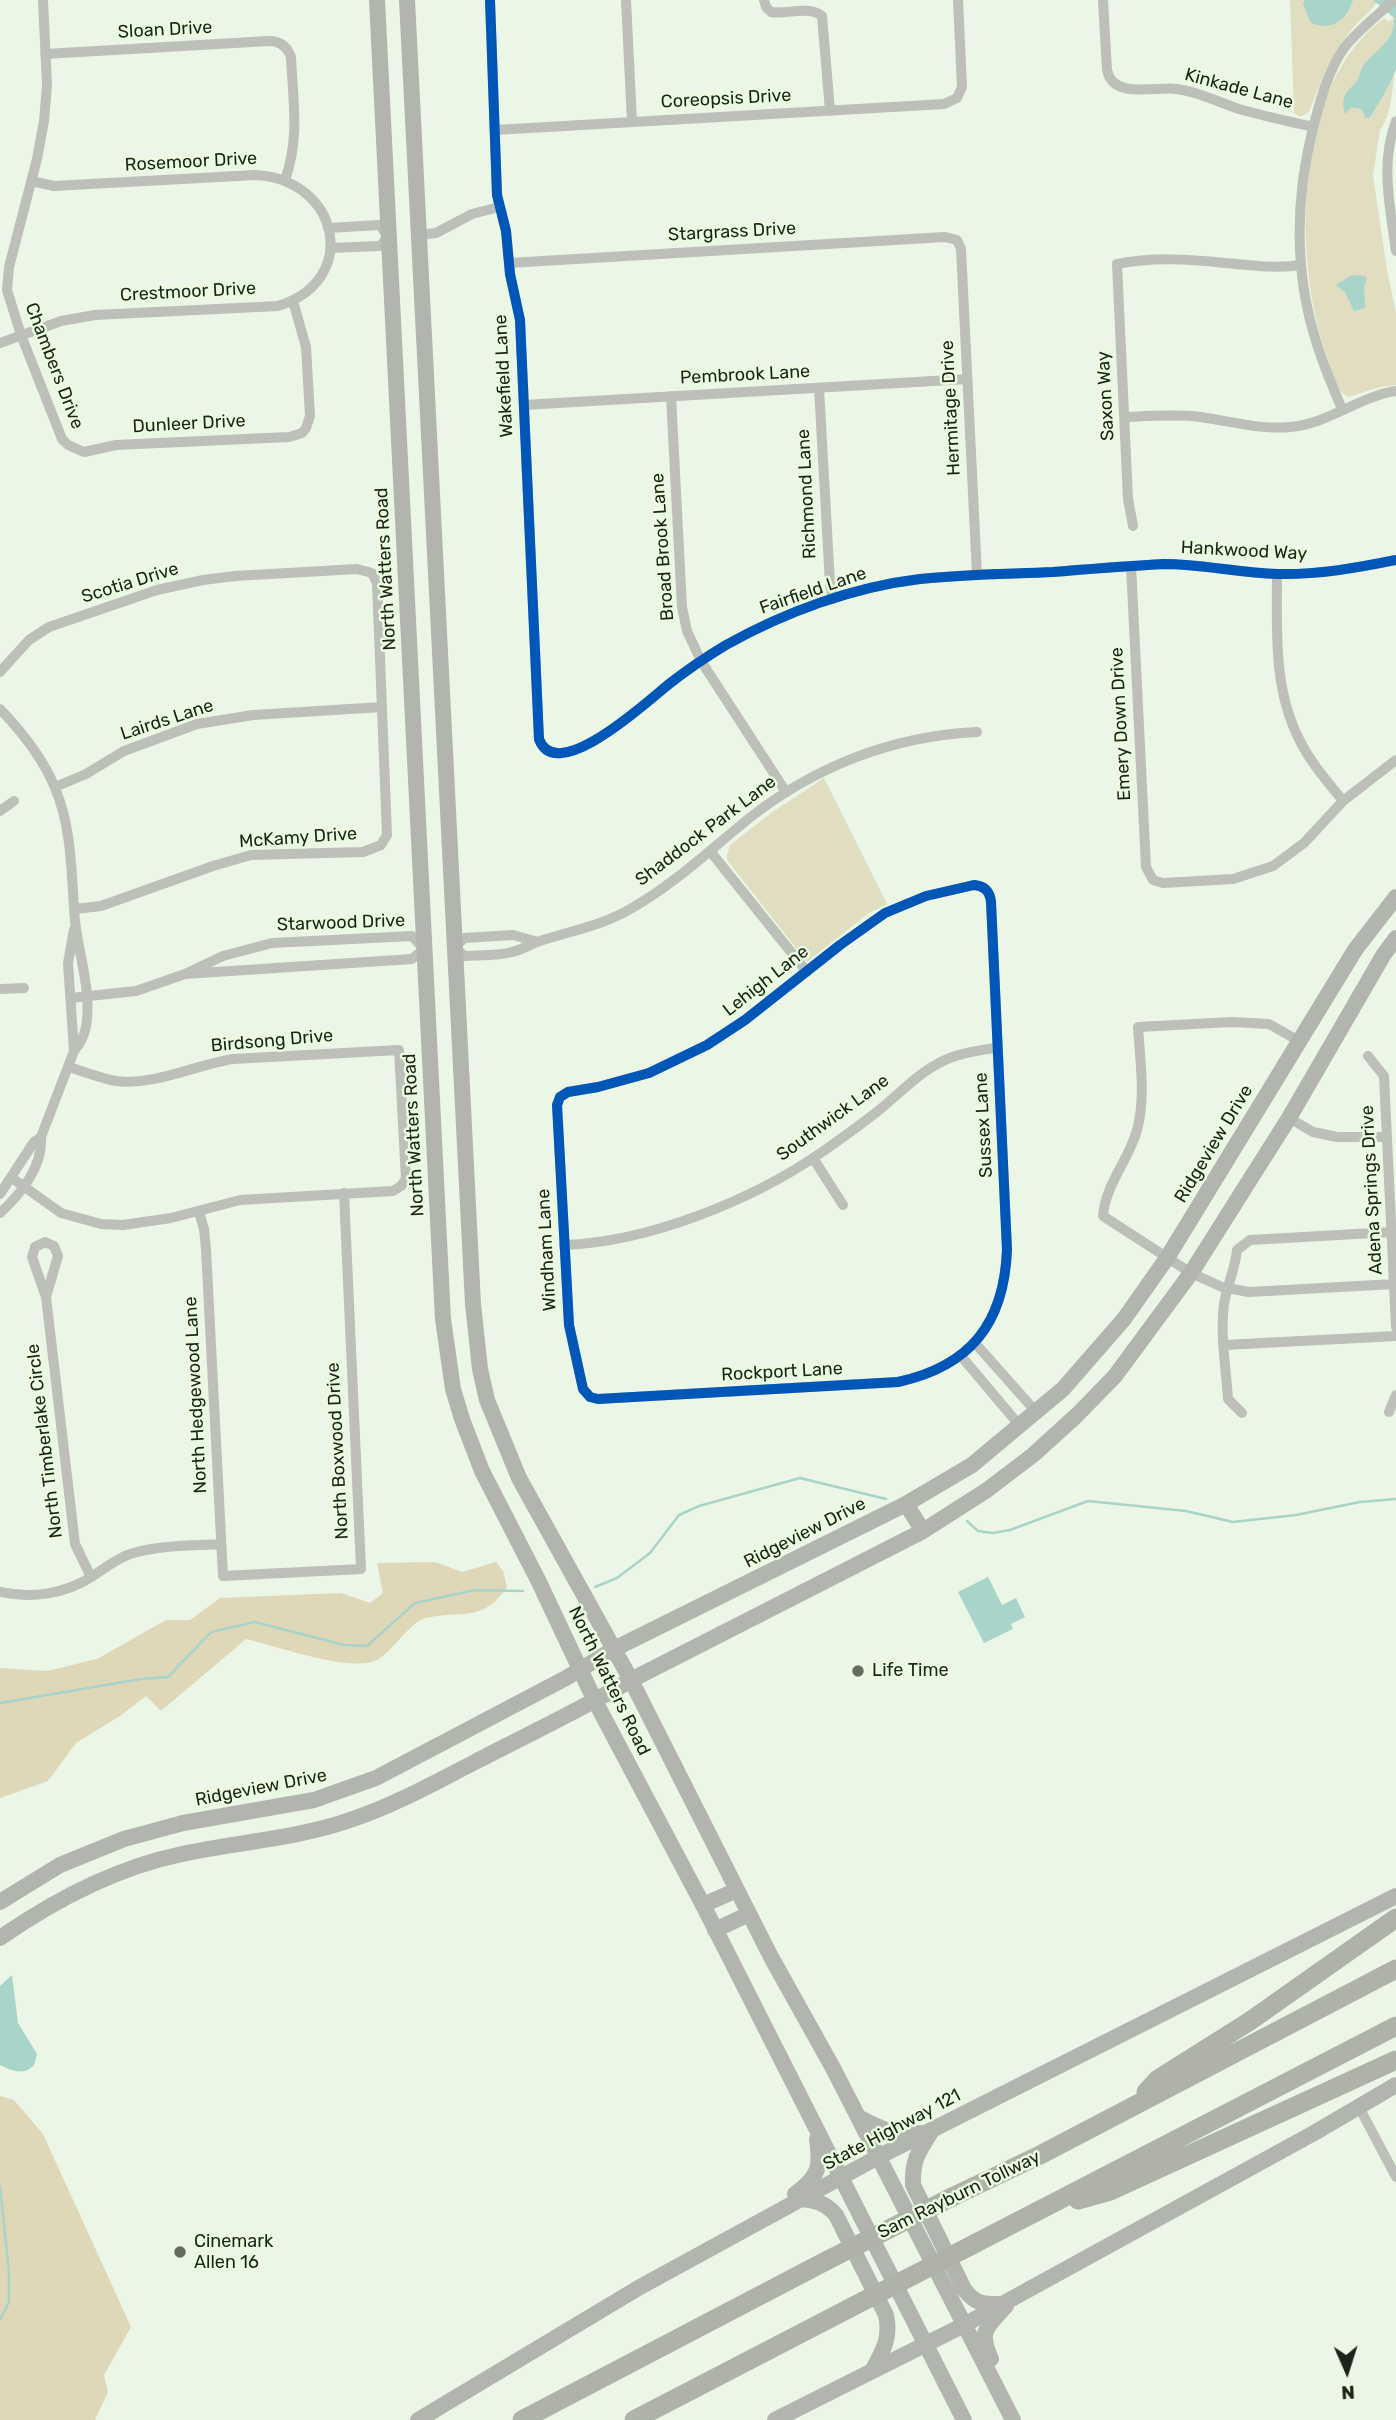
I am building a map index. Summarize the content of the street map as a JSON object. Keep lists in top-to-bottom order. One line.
{"streets":{"highway":["Sam Rayburn Tollway"],"main road":["North Watters Road","Ridgeview Drive","State Highway 121"],"street":["Sloan Drive","Kinkade Lane","Coreopsis Drive","Rosemoor Drive","Stargrass Drive","Crestmoor Drive","Chambers Drive","Pembrook Lane","Wakefield Lane","Saxon Way","Hermitage Drive","Dunleer Drive","Richmond Lane","Broad Brook Lane","Hankwood Way","Scotia Drive","Fairfield Lane","Lairds Lane","Emery Down Drive","Shaddock Park Lane","McKamy Drive","Starwood Drive","Lehigh Lane","Birdsong Drive","Southwick Lane","Sussex Lane","Adena Springs Drive","Windham Lane","Rockport Lane","North Hedgewood Lane","North Timberlake Circle","North Boxwood Drive"]},"crossings":[["Sloan Drive","Rosemoor Drive"],["Sloan Drive","Chambers Drive"],["Coreopsis Drive","Wakefield Lane"],["Rosemoor Drive","Chambers Drive"],["Stargrass Drive","Wakefield Lane"],["Stargrass Drive","Hermitage Drive"],["Crestmoor Drive","Chambers Drive"],["Crestmoor Drive","Dunleer Drive"],["Chambers Drive","Dunleer Drive"],["Pembrook Lane","Wakefield Lane"],["Pembrook Lane","Hermitage Drive"],["Pembrook Lane","Richmond Lane"],["Pembrook Lane","Broad Brook Lane"],["Wakefield Lane","Fairfield Lane"],["Hermitage Drive","Fairfield Lane"],["Richmond Lane","Fairfield Lane"],["Broad Brook Lane","Fairfield Lane"],["Broad Brook Lane","Shaddock Park Lane"],["Hankwood Way","Fairfield Lane"],["Hankwood Way","Emery Down Drive"],["North Watters Road","Shaddock Park Lane"],["North Watters Road","Starwood Drive"],["North Watters Road","Ridgeview Drive"],["North Watters Road","State Highway 121"],["Scotia Drive","McKamy Drive"],["Fairfield Lane","Emery Down Drive"],["Lairds Lane","McKamy Drive"],["Lehigh Lane","Sussex Lane"],["Lehigh Lane","Windham Lane"],["Birdsong Drive","North Boxwood Drive"],["Southwick Lane","Sussex Lane"],["Southwick Lane","Windham Lane"],["Sussex Lane","Rockport Lane"],["Windham Lane","Rockport Lane"],["North Hedgewood Lane","North Boxwood Drive"]],"places":["Life Time","Cinemark Allen 16"],"north":"bottom"}
